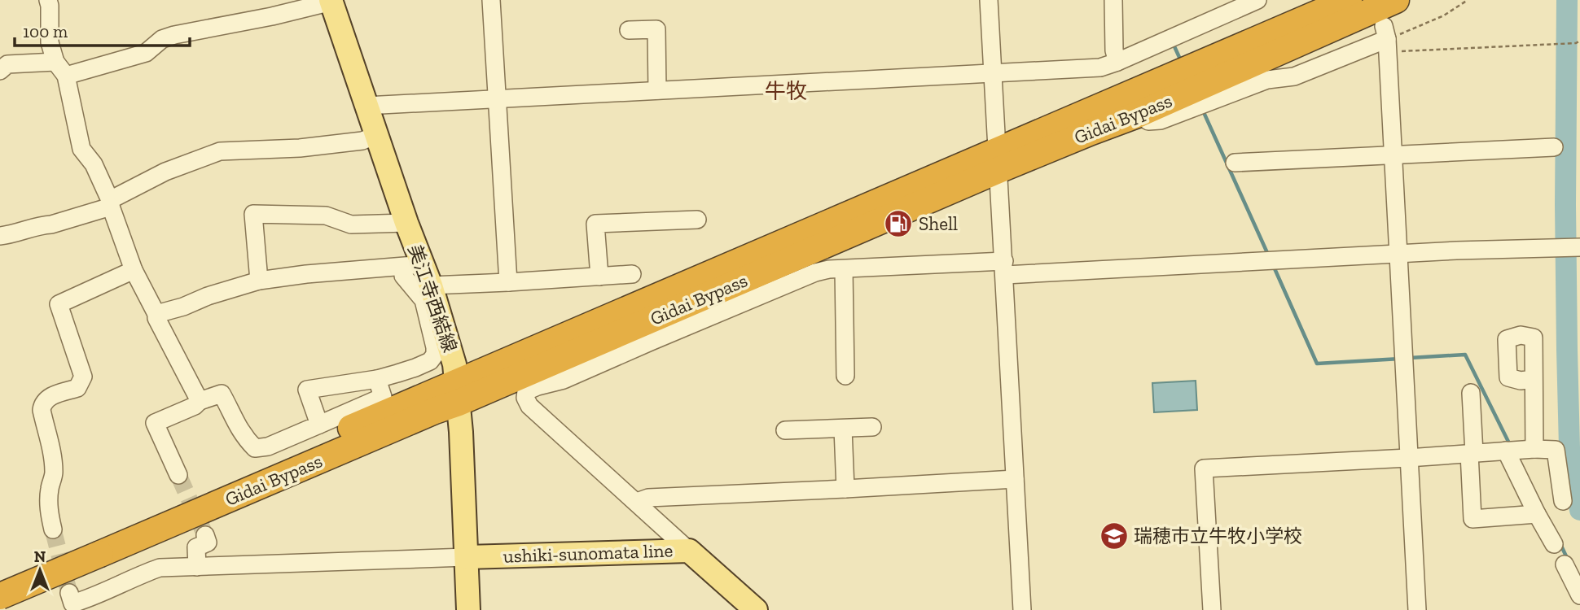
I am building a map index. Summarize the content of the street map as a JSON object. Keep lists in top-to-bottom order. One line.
{"streets":{"highway":["Gidai Bypass"],"main road":["美江寺西結線","ushiki-sunomata line"]},"crossings":[["Gidai Bypass","美江寺西結線"],["美江寺西結線","ushiki-sunomata line"]],"districts":["牛牧"],"places":{"fuel station":["Shell"],"school or university":["瑞穂市立牛牧小学校"]},"scale_bar":"100 m","north":"top"}
